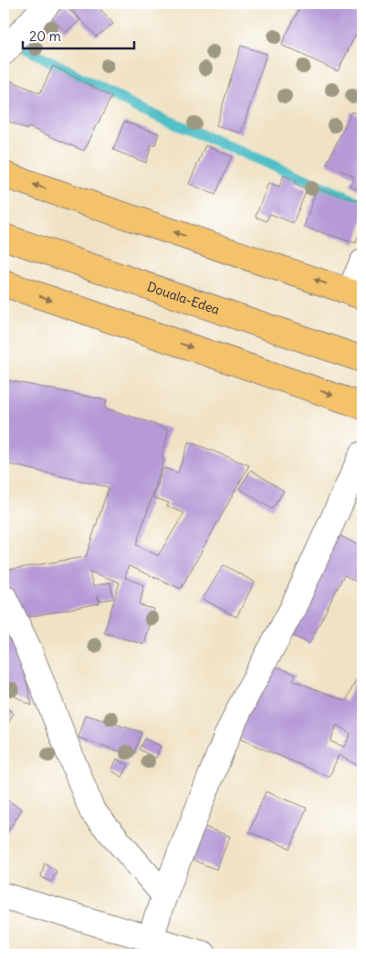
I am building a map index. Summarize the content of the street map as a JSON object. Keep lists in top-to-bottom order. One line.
{"streets":{"main road":["Douala-Edea"]},"scale_bar":"20 m"}
